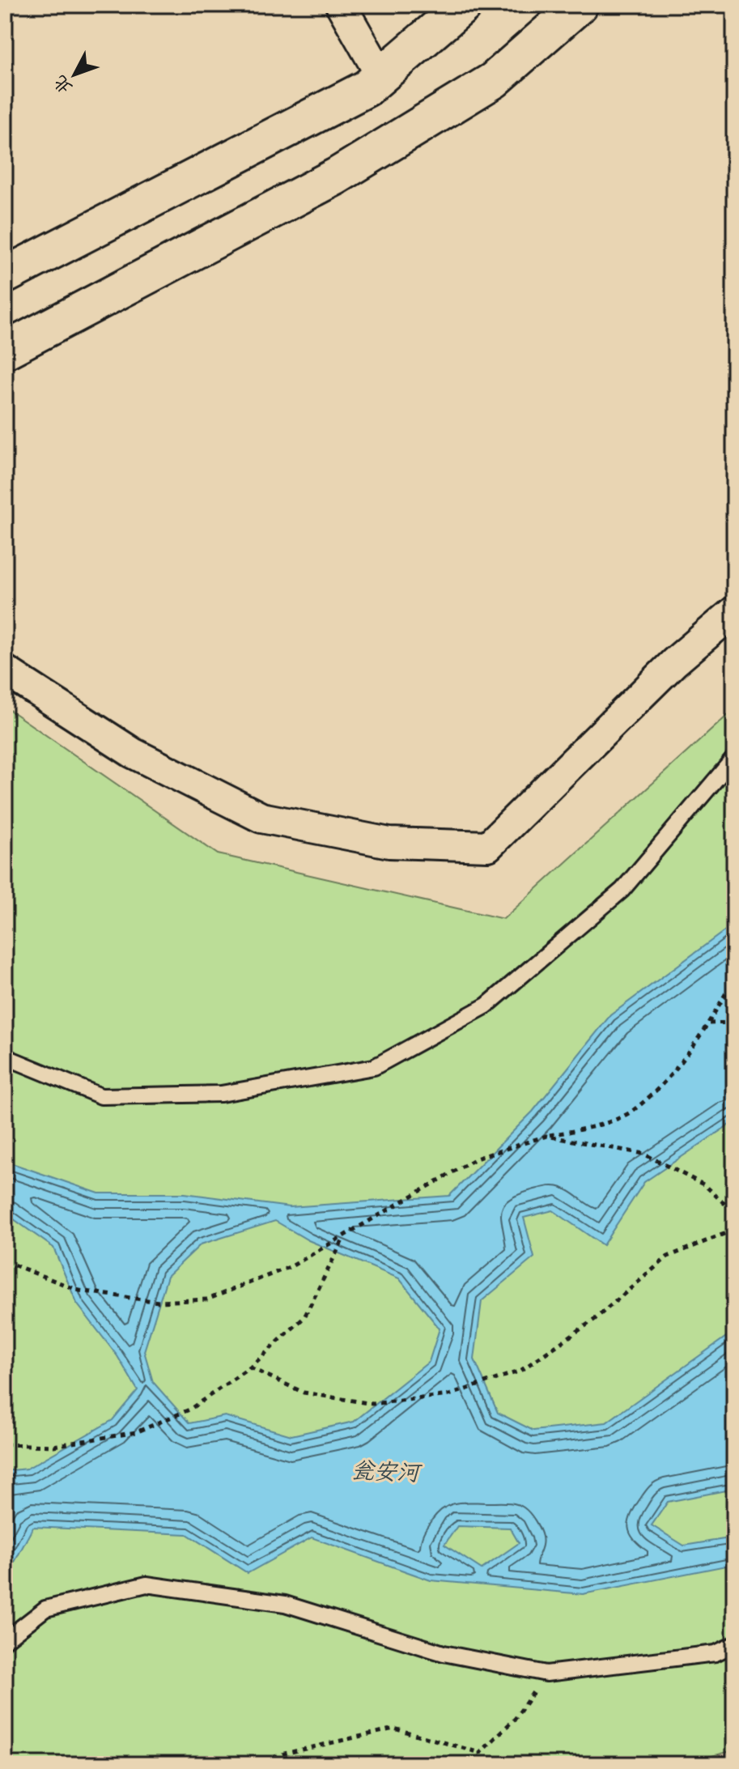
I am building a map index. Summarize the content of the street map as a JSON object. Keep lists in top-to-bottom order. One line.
{"water":["瓮安河"],"north":"bottom left"}
